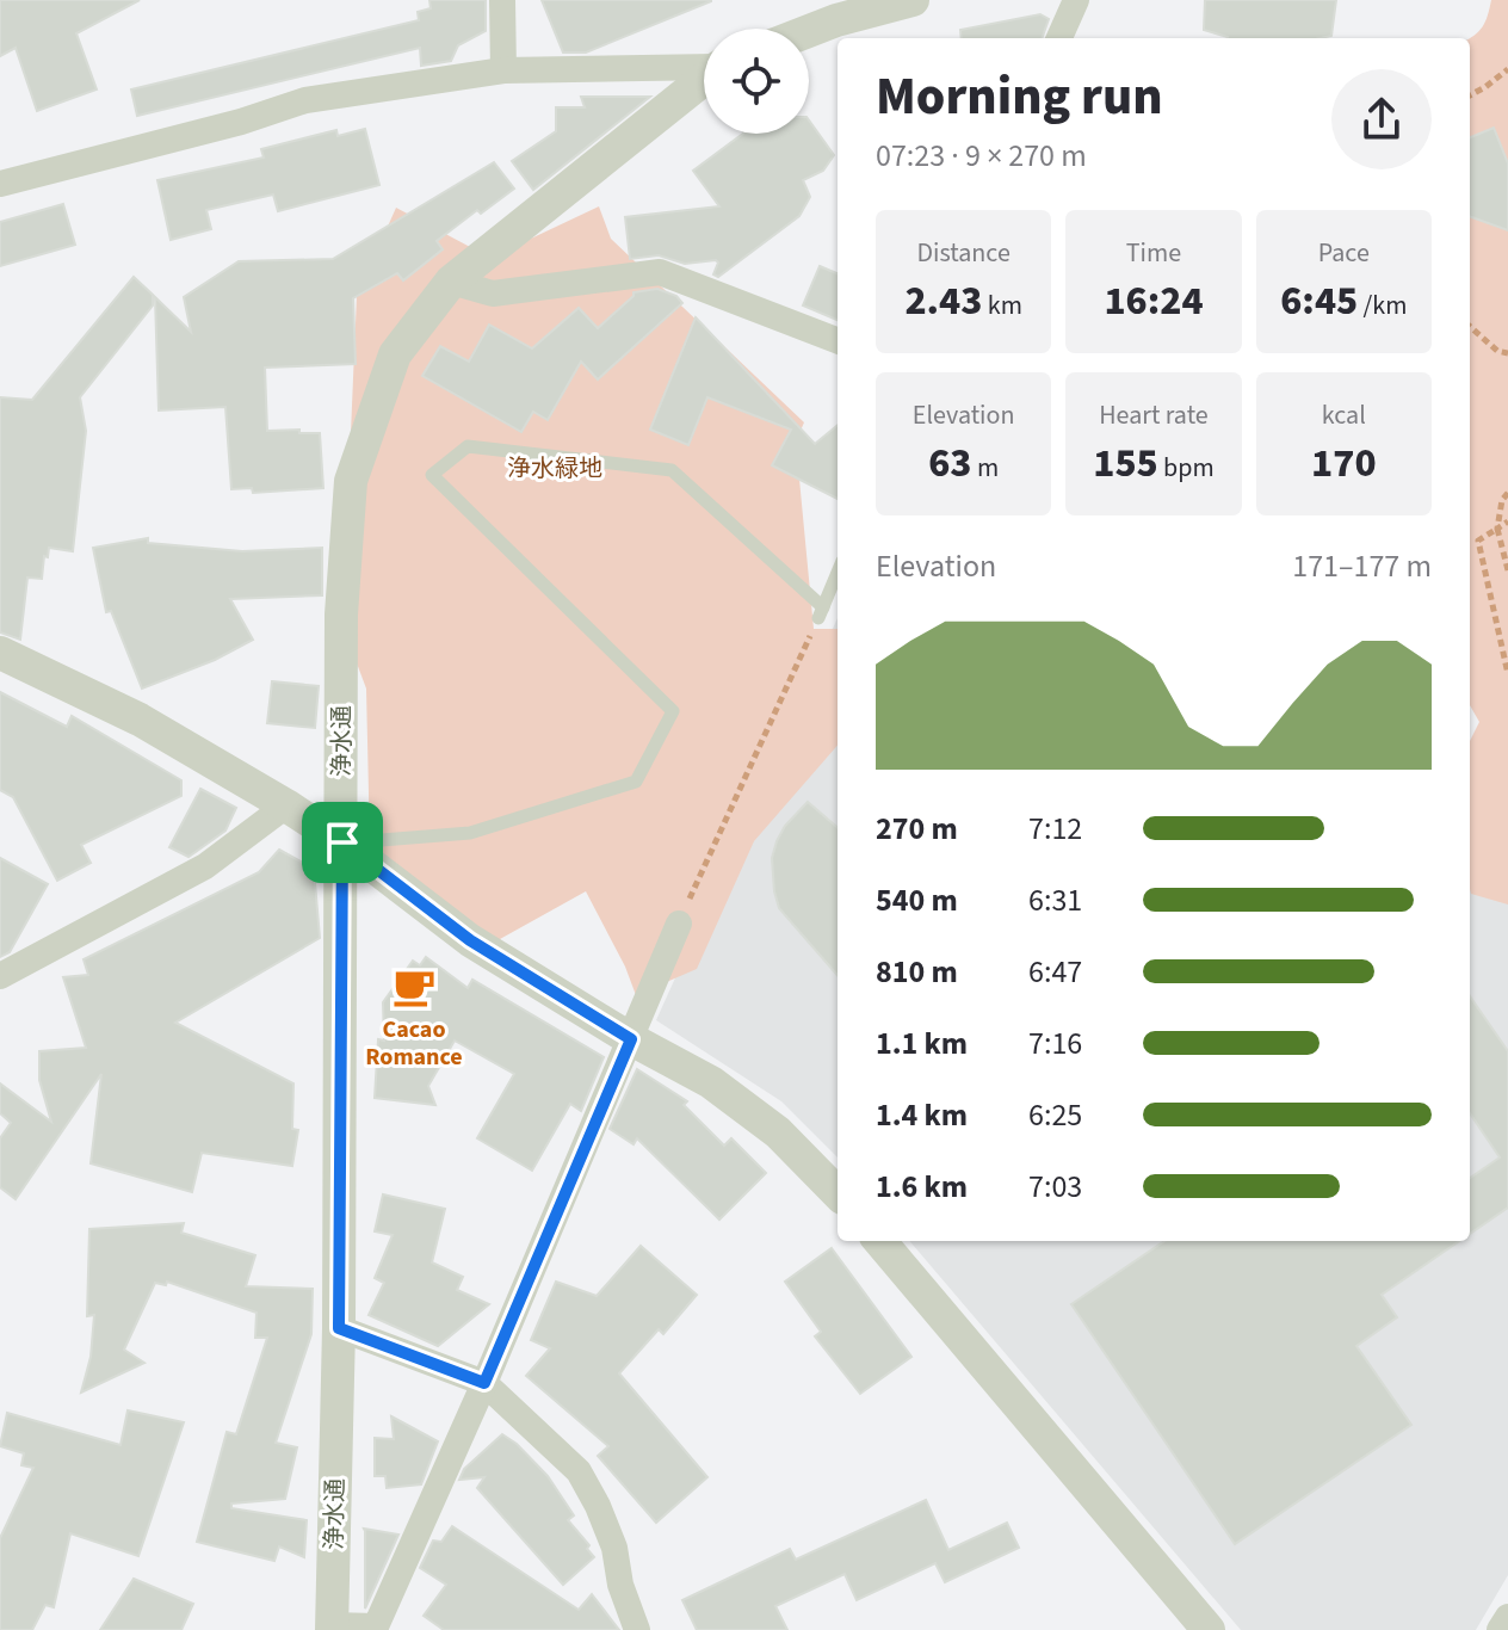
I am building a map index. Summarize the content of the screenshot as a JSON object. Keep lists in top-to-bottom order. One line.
{"streets":{"street":["浄水通"]},"parks":["浄水緑地"],"places":{"cafe":["Cacao Romance"]},"page":{"heading":["Morning run","07:23 · 9 × 270 m"],"stats":[["Distance","2.43 km"],["Time","16:24"],["Pace","6:45 /km"],["Elevation","63 m"],["Heart rate","155 bpm"],["kcal","170"]],"chart":["Elevation","171–177 m"],"list":[{"name":"270 m","note":"7:12"},{"name":"540 m","note":"6:31"},{"name":"810 m","note":"6:47"},{"name":"1.1 km","note":"7:16"},{"name":"1.4 km","note":"6:25"},{"name":"1.6 km","note":"7:03"}]}}
